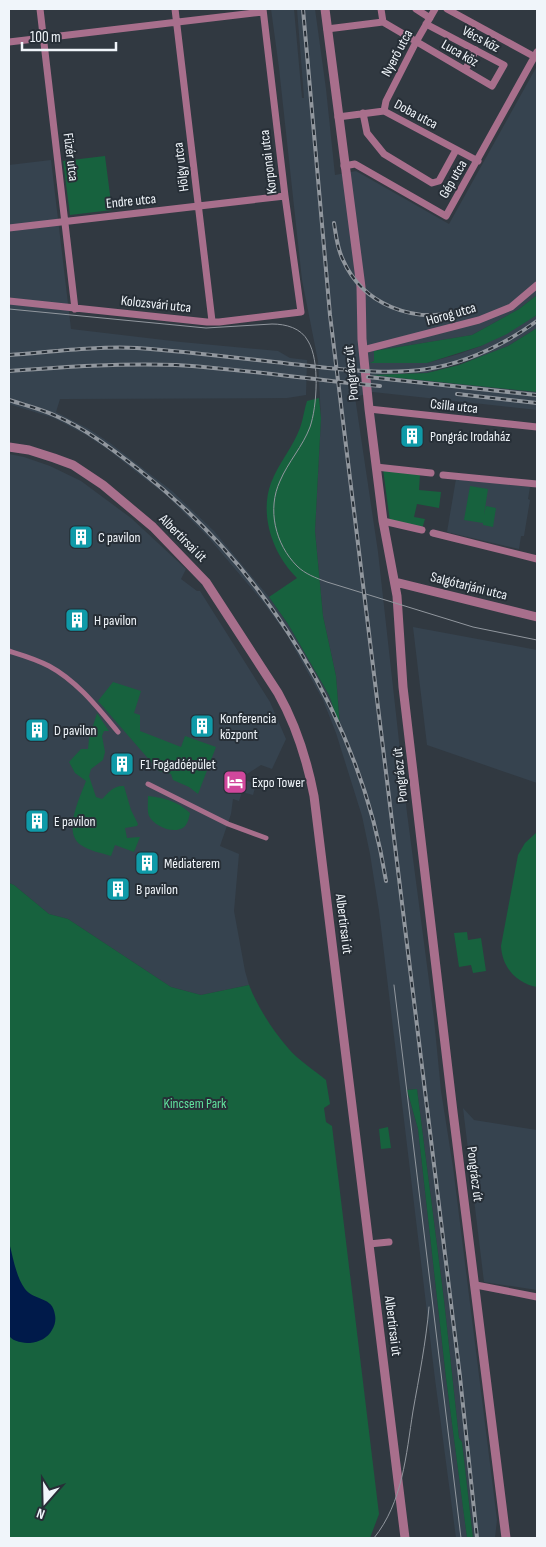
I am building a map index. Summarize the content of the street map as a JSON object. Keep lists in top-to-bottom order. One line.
{"streets":{"street":["Vécs köz","Nyerő utca","Luca köz","Doba utca","Füzér utca","Korponai utca","Hölgy utca","Gép utca","Endre utca","Kolozsvári utca","Horog utca","Pongrácz út","Csilla utca","Albertirsai út","Salgótarjáni utca"]},"crossings":[["Vécs köz","Nyerő utca"],["Vécs köz","Luca köz"],["Nyerő utca","Luca köz"],["Nyerő utca","Doba utca"],["Doba utca","Gép utca"],["Doba utca","Pongrácz út"],["Füzér utca","Endre utca"],["Füzér utca","Kolozsvári utca"],["Korponai utca","Endre utca"],["Korponai utca","Kolozsvári utca"],["Hölgy utca","Endre utca"],["Hölgy utca","Kolozsvári utca"],["Gép utca","Pongrácz út"],["Horog utca","Pongrácz út"],["Pongrácz út","Csilla utca"],["Pongrácz út","Salgótarjáni utca"]],"parks":["Kincsem Park"],"places":{"building":["Pongrác Irodaház","C pavilon","H pavilon","Konferencia központ","D pavilon","F1 Fogadóépület","E pavilon","Médiaterem","B pavilon"],"hotel":["Expo Tower"]},"scale_bar":"100 m","north":"bottom"}
